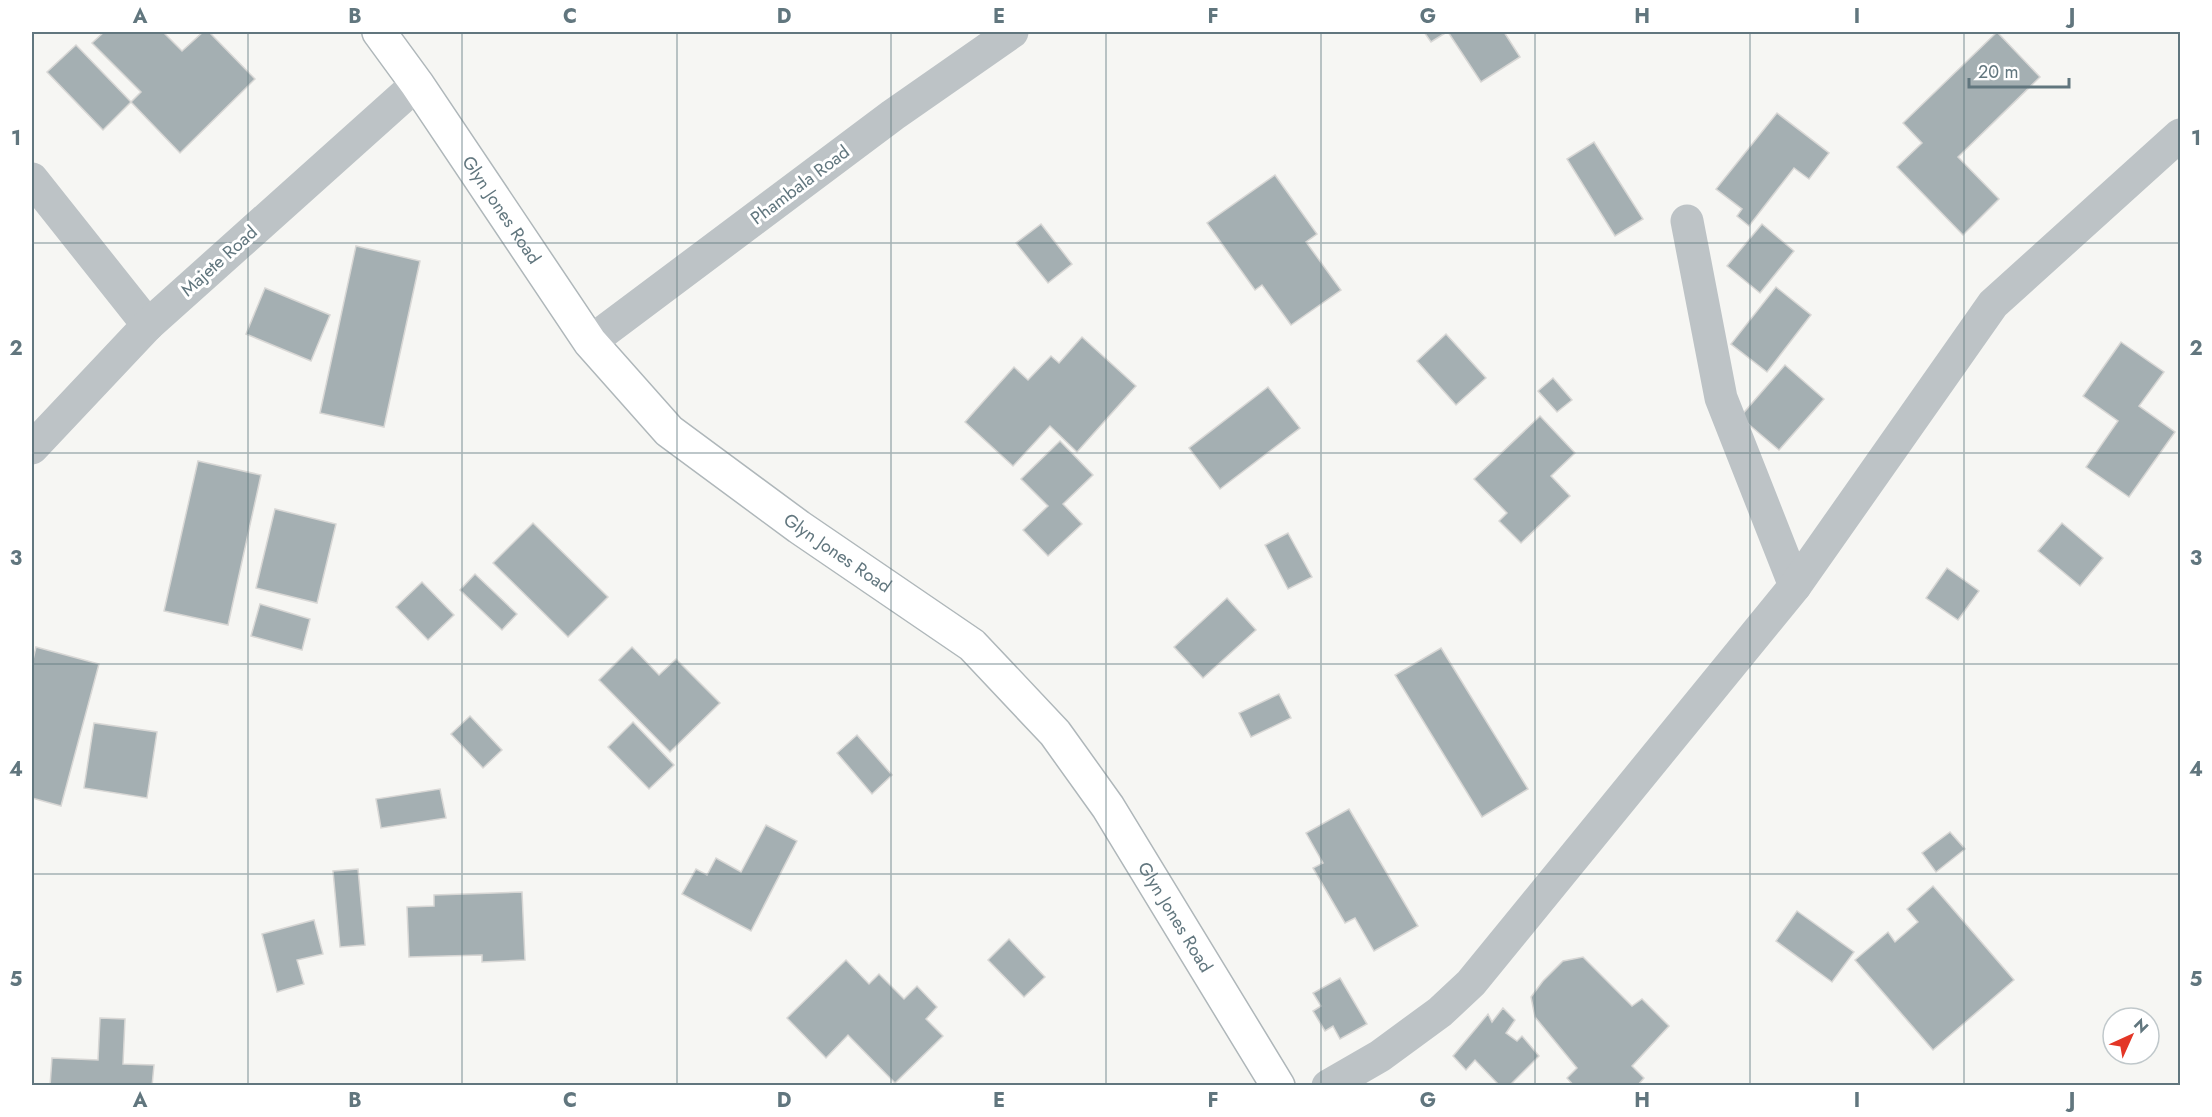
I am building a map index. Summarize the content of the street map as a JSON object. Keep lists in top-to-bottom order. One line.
{"streets":{"street":["Phambala Road","Glyn Jones Road","Majete Road"]},"crossings":[["Phambala Road","Glyn Jones Road"],["Glyn Jones Road","Majete Road"]],"scale_bar":"20 m","north":"top right","grid":{"columns":["A","B","C","D","E","F","G","H","I","J"],"rows":["1","2","3","4","5"]}}
